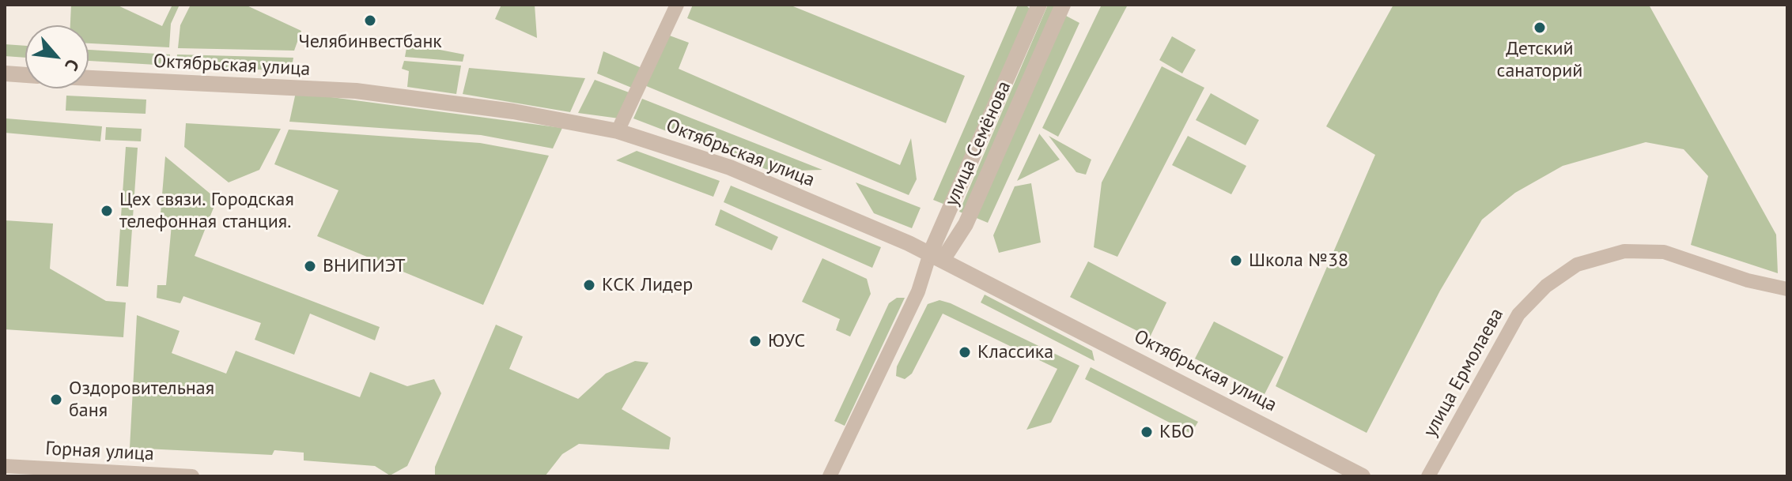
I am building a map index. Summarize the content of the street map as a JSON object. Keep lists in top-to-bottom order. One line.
{"streets":{"street":["Октябрьская улица","улица Семёнова","улица Ермолаева","Горная улица"]},"crossings":[["Октябрьская улица","улица Семёнова"]],"places":["Челябинвестбанк","Детский санаторий","Цех связи. Городская телефонная станция.","Школа №38","ВНИПИЭТ","КСК Лидер","ЮУС","Классика","Оздоровительная баня","КБО"],"north":"bottom right"}
